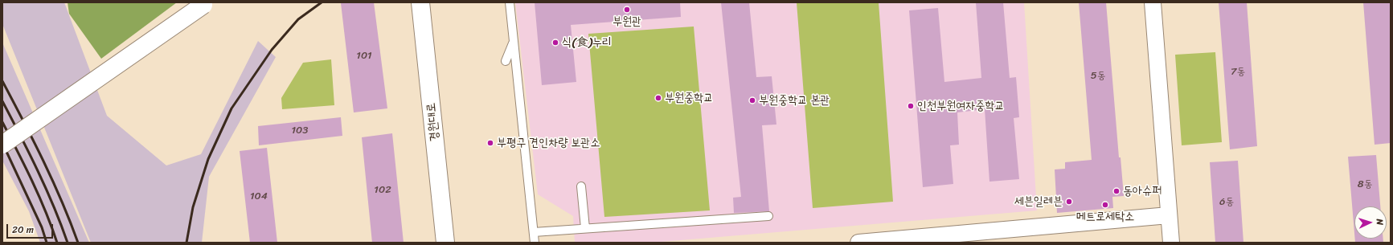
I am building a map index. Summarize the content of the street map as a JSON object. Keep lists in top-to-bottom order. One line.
{"streets":{"street":["경원대로"]},"places":["부원관","식(食)누리","부원중학교","부원중학교 본관","인천부원여자중학교","부평구 견인차량 보관소","동아슈퍼","세븐일레븐","메트로세탁소"],"house_numbers":["101","7동","5동","103","8동","102","104","6동"],"scale_bar":"20 m","north":"right"}
